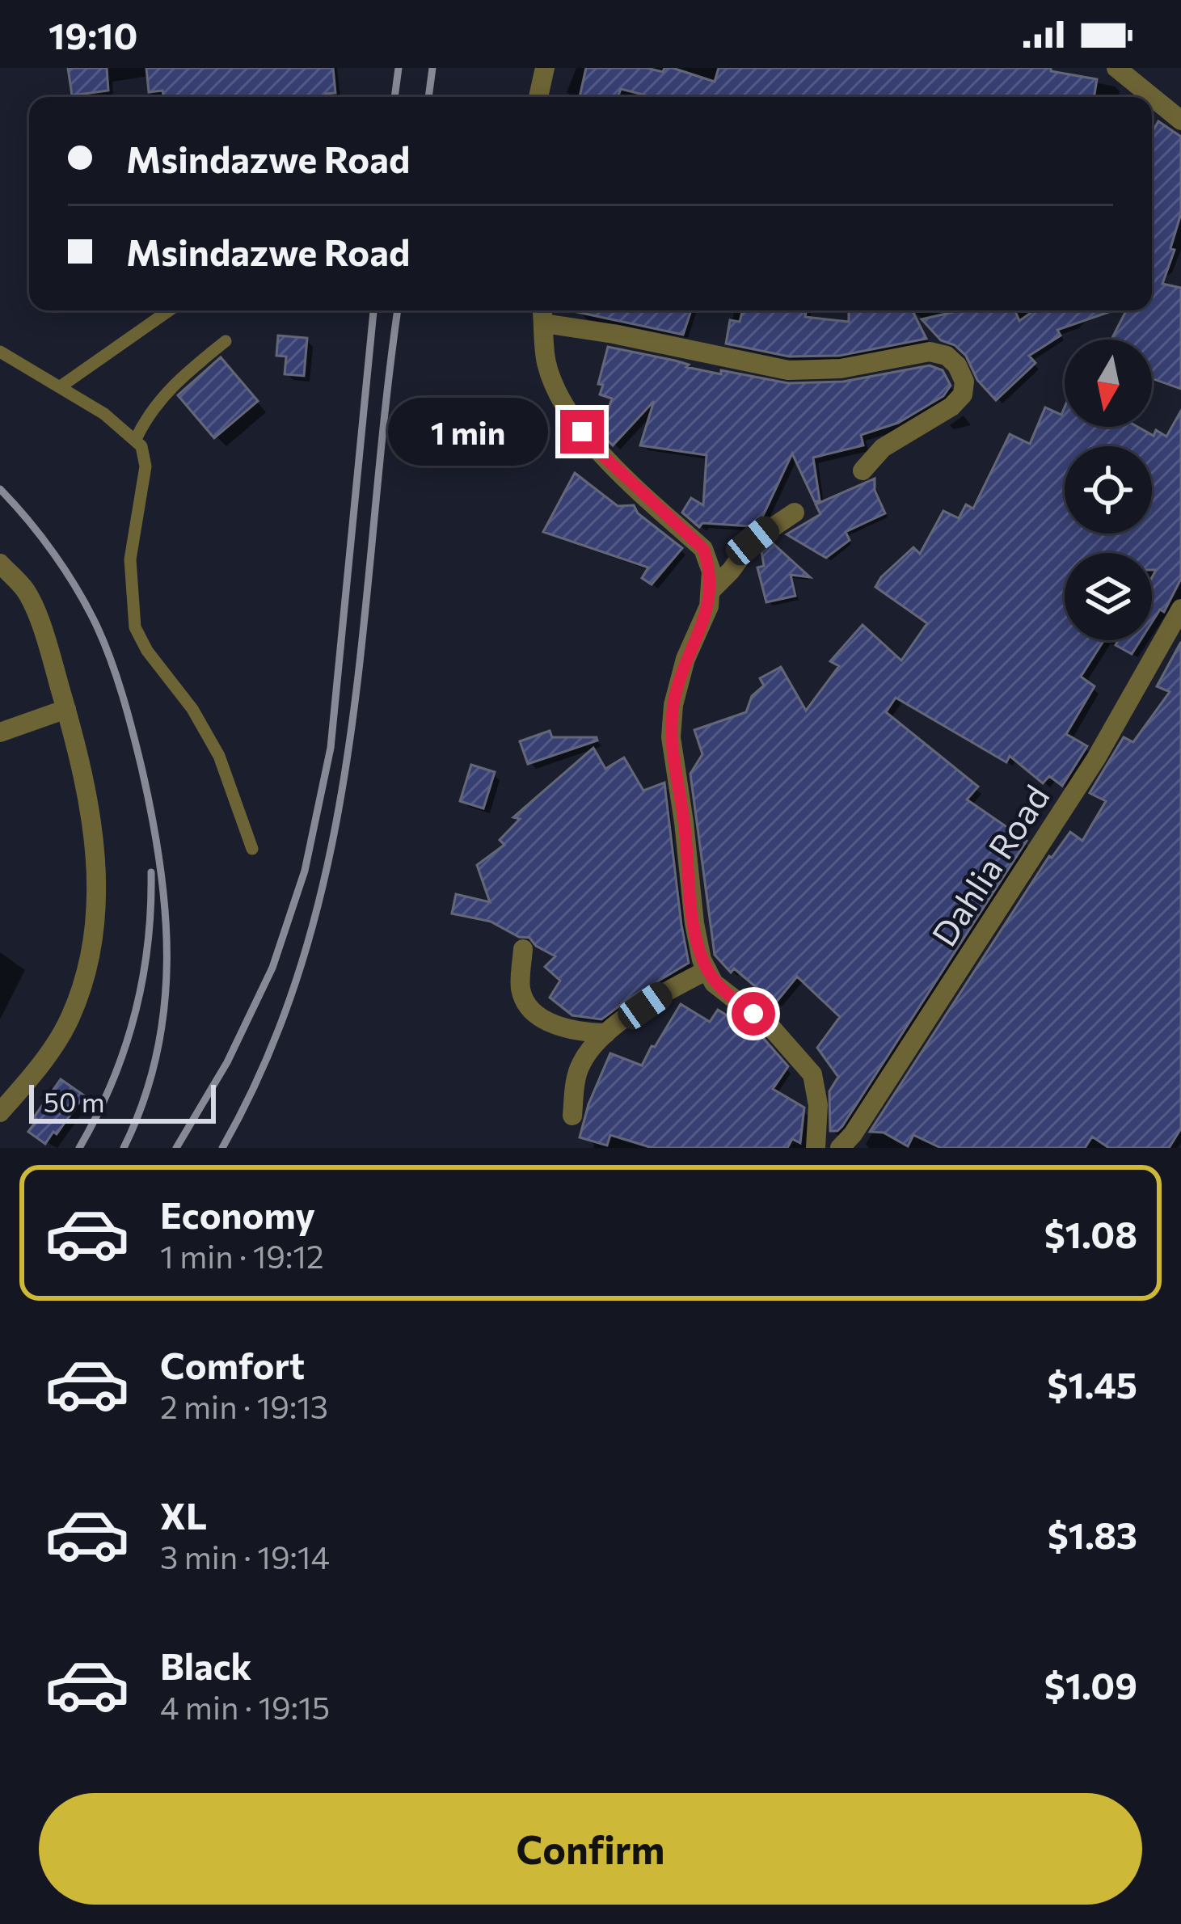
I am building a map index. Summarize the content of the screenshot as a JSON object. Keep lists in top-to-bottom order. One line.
{"streets":{"street":["Dahlia Road"]},"scale_bar":"50 m","north":"bottom","page":{"status":"19:10","banner":["Msindazwe Road","Msindazwe Road"],"bubble":"1 min","scale":"50 m","list":[{"name":"Economy","note":"1 min · 19:12","value":"$1.08"},{"name":"Comfort","note":"2 min · 19:13","value":"$1.45"},{"name":"XL","note":"3 min · 19:14","value":"$1.83"},{"name":"Black","note":"4 min · 19:15","value":"$1.09"}],"buttons":"Confirm"}}
